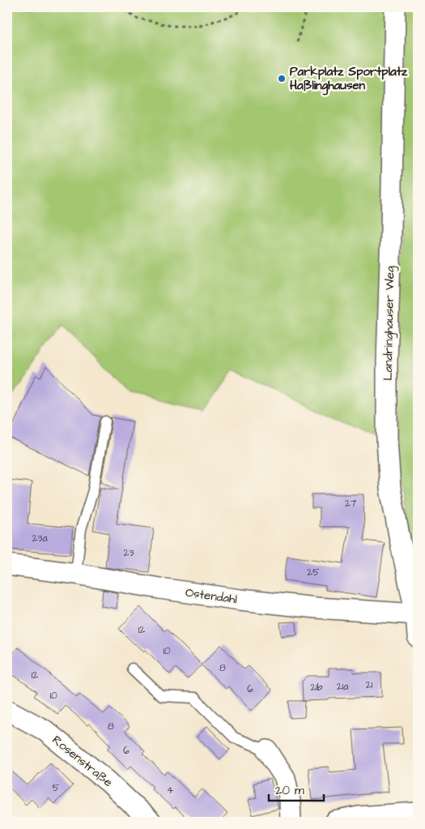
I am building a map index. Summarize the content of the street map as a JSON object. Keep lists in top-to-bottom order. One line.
{"streets":{"street":["Landringhauser Weg","Ostendahl","Rosenstraße"]},"crossings":[["Landringhauser Weg","Ostendahl"]],"places":["Parkplatz Sportplatz Haßlinghausen"],"house_numbers":["27","23a","23","25","12","10","8","12","21","21a","21b","6","10","8","6","5","4"],"scale_bar":"20 m"}
